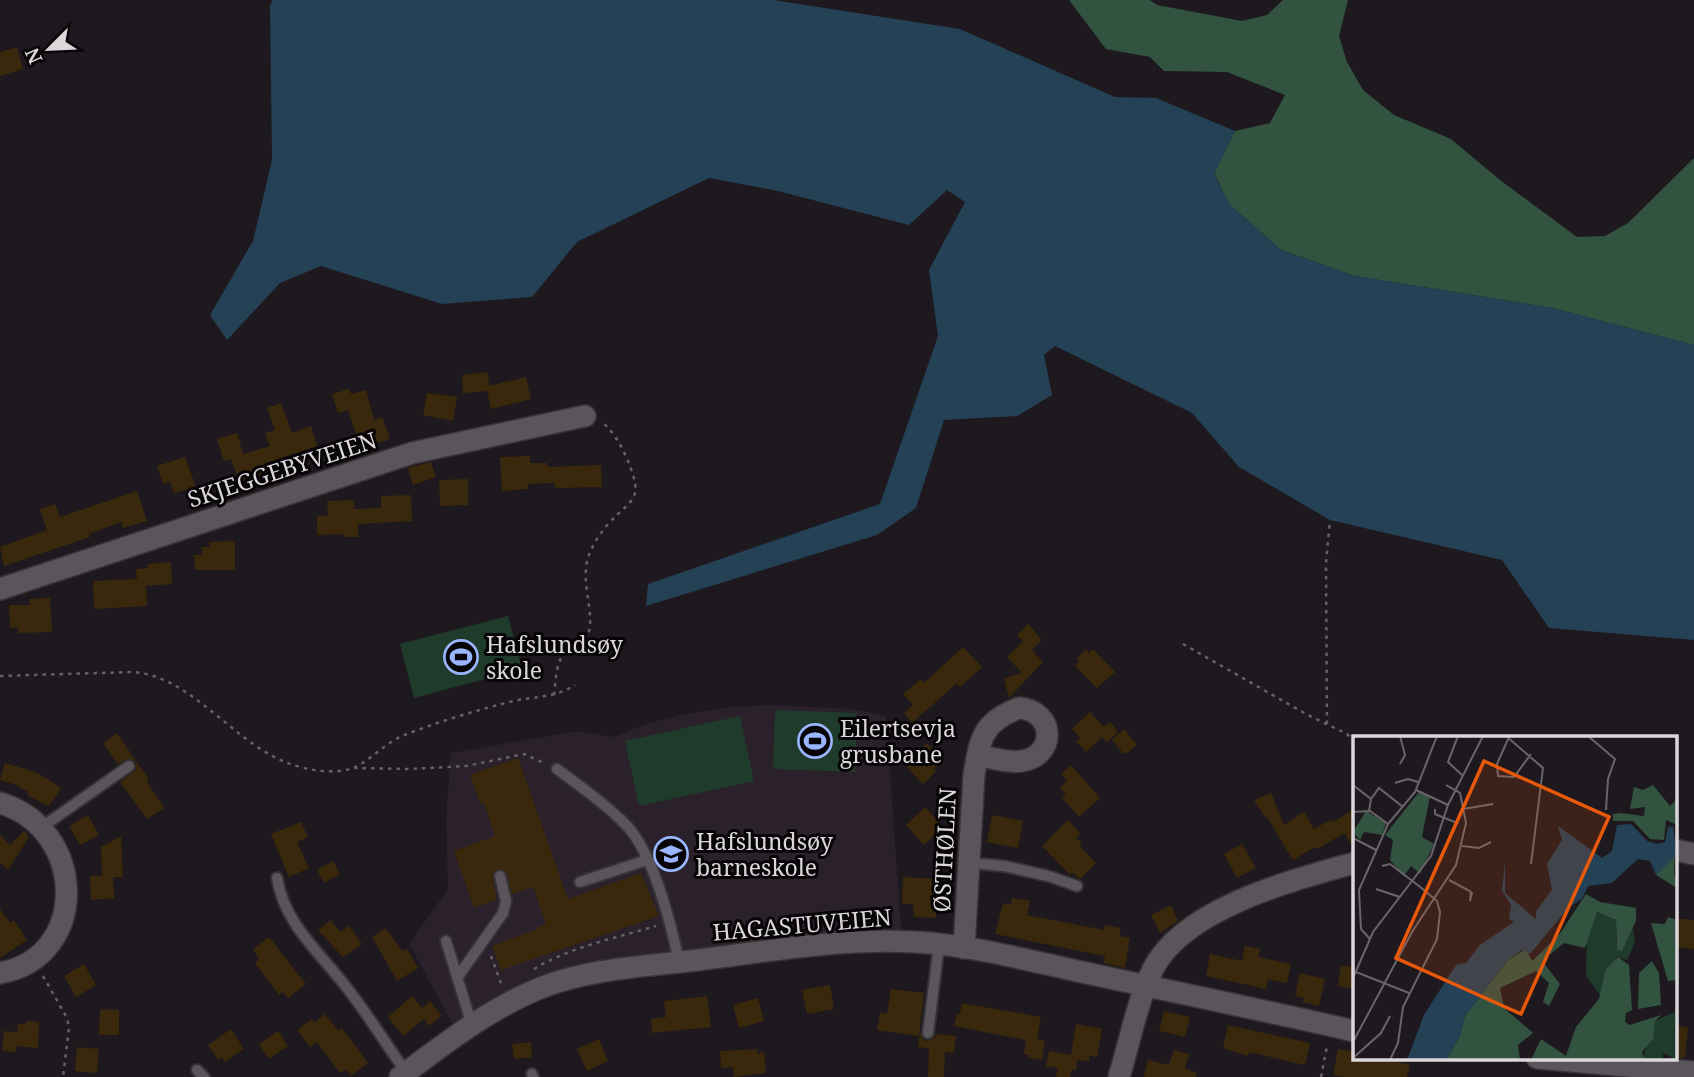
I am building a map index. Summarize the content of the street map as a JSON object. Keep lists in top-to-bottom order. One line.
{"streets":{"street":["SKJEGGEBYVEIEN","ØSTHØLEN","HAGASTUVEIEN"]},"crossings":[["ØSTHØLEN","HAGASTUVEIEN"]],"places":{"sports":["Hafslundsøy skole","Eilertsevja grusbane"],"school or university":["Hafslundsøy barneskole"]},"north":"bottom left"}
